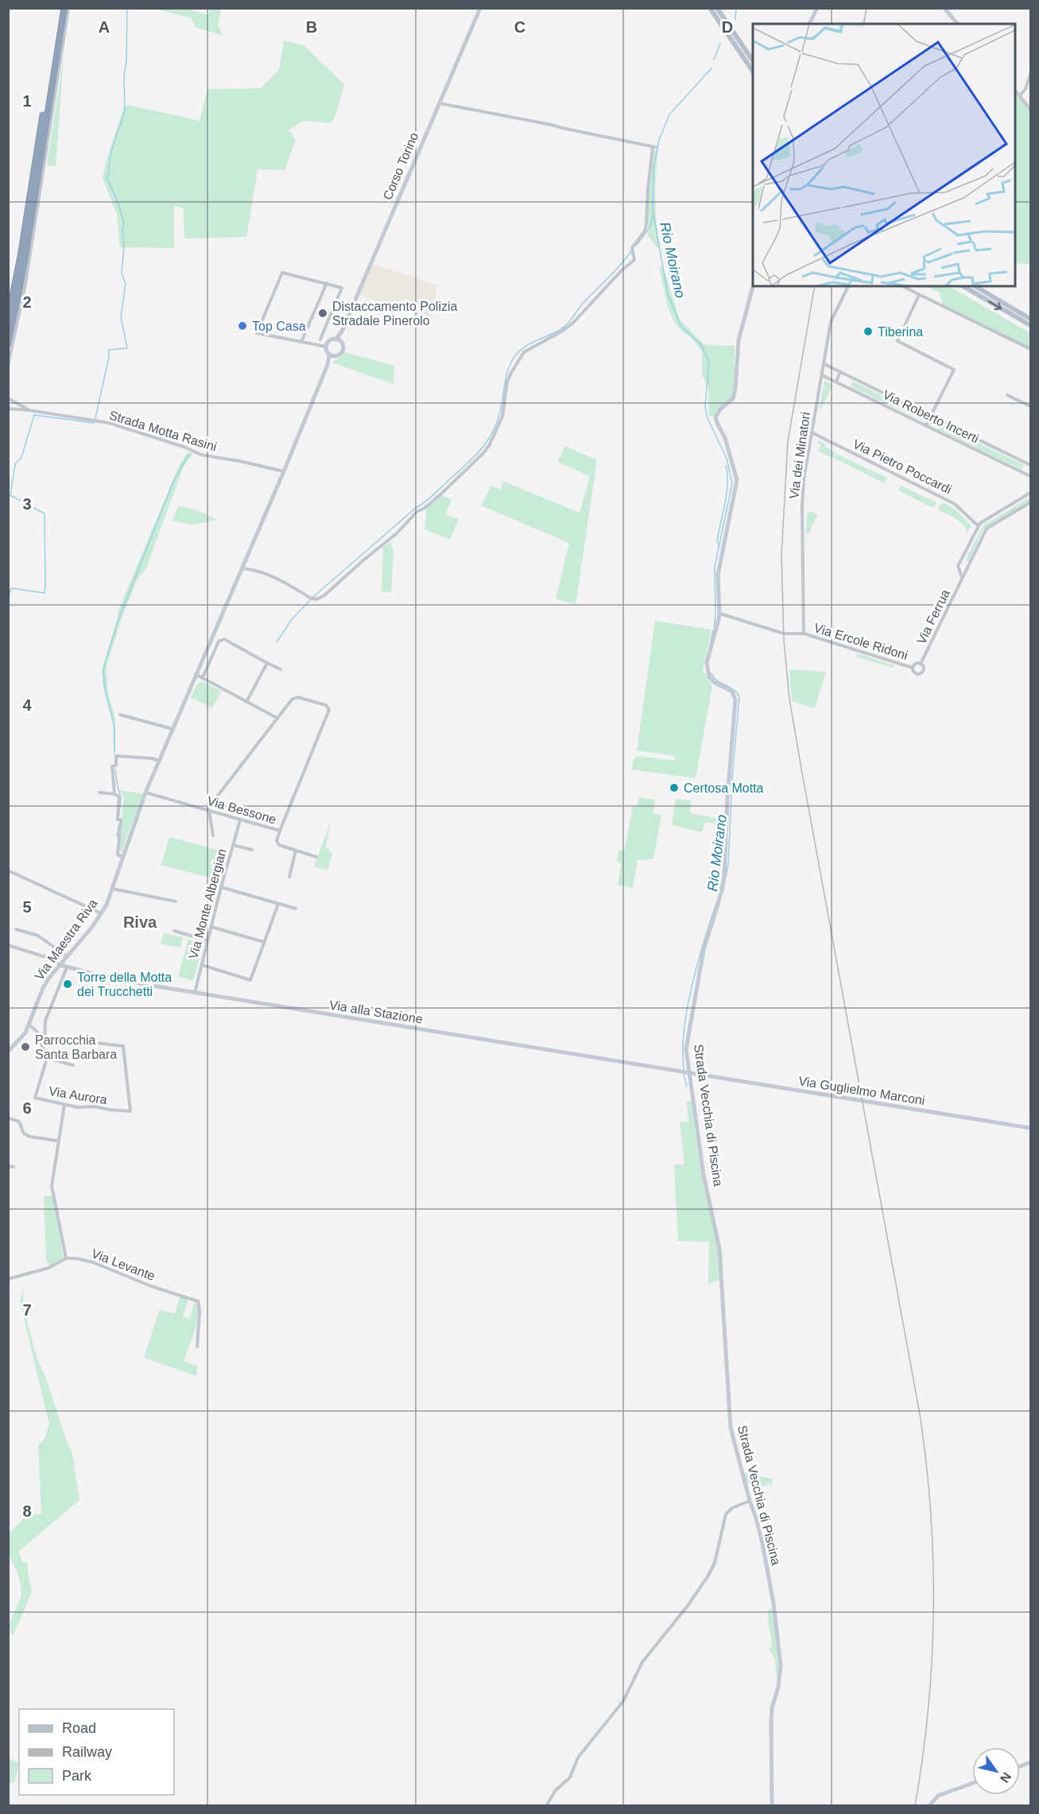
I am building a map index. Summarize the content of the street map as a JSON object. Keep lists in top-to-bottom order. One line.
{"streets":{"street":["Corso Torino","Via Roberto Incerti","Strada Motta Rasini","Via dei Minatori","Via Pietro Poccardi","Via Ferrua","Via Ercole Ridoni","Via Bessone","Via Monte Albergian","Via Maestra Riva","Via alla Stazione","Via Guglielmo Marconi","Via Aurora","Strada Vecchia di Piscina","Via Levante"]},"crossings":[["Via Roberto Incerti","Via dei Minatori"],["Strada Motta Rasini","Via Maestra Riva"],["Via dei Minatori","Via Pietro Poccardi"],["Via dei Minatori","Via Ercole Ridoni"],["Via Ferrua","Via Ercole Ridoni"],["Via Ercole Ridoni","Strada Vecchia di Piscina"],["Via Bessone","Via Monte Albergian"],["Via Bessone","Via Maestra Riva"],["Via Monte Albergian","Via alla Stazione"],["Via Maestra Riva","Via alla Stazione"],["Via alla Stazione","Via Guglielmo Marconi"],["Via alla Stazione","Strada Vecchia di Piscina"],["Via Guglielmo Marconi","Strada Vecchia di Piscina"]],"districts":["Riva"],"water":["Rio Moirano"],"places":["Distaccamento Polizia Stradale Pinerolo","Top Casa","Tiberina","Certosa Motta","Torre della Motta dei Trucchetti","Parrocchia Santa Barbara"],"legend":["Road","Railway","Park"],"north":"bottom right","grid":{"columns":["A","B","C","D"],"rows":["1","2","3","4","5","6","7","8"]}}
